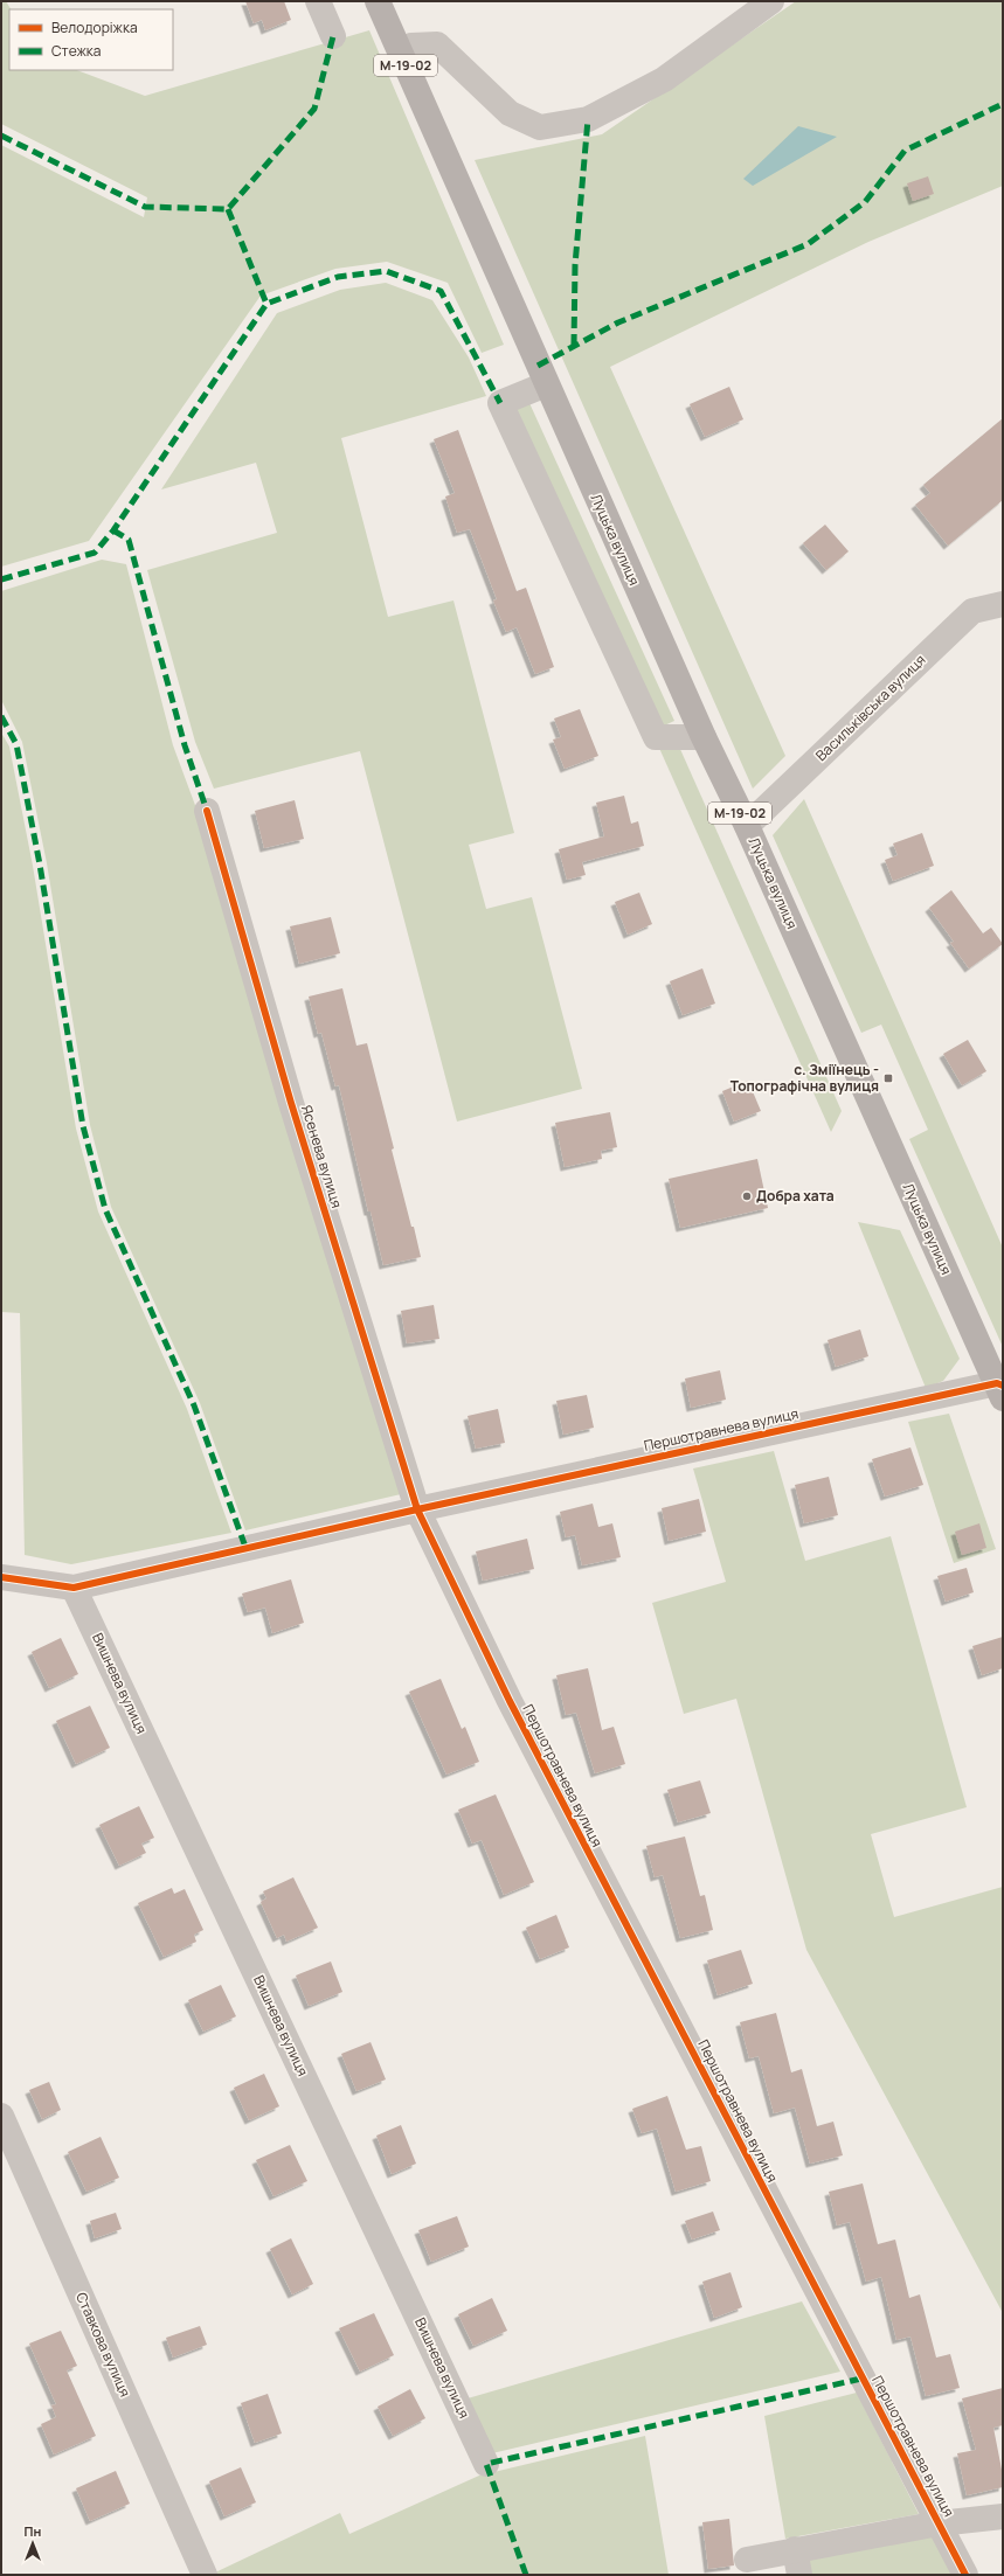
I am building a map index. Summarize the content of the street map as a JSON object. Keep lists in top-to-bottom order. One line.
{"streets":{"main road":["М-19-02","Луцька вулиця"],"street":["Васильківська вулиця","Ясенева вулиця","Першотравнева вулиця","Вишнева вулиця","Ставкова вулиця"]},"crossings":[["М-19-02","Луцька вулиця"],["Луцька вулиця","Васильківська вулиця"],["Луцька вулиця","Першотравнева вулиця"],["Ясенева вулиця","Першотравнева вулиця"]],"places":{"transit":["с. Зміїнець - Топографічна вулиця"],"other":["Добра хата"]},"legend":["Велодоріжка","Стежка"],"north":"top"}
